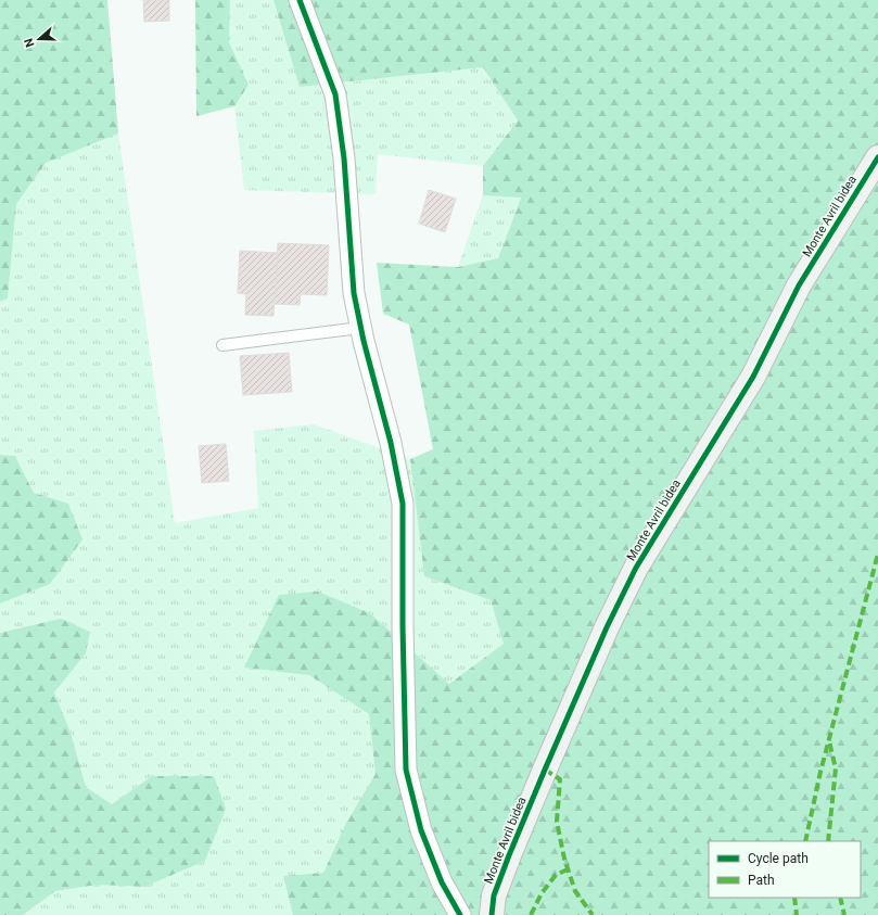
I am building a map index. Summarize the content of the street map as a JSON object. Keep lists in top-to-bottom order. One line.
{"streets":{"street":["Monte Avril bidea"]},"legend":["Cycle path","Path"],"north":"left"}
